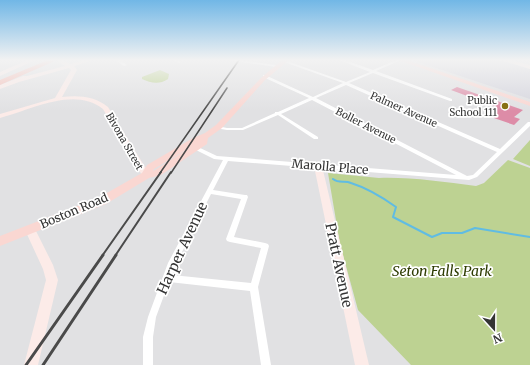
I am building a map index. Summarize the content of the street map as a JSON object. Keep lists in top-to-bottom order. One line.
{"streets":{"main road":["Boston Road"],"street":["Palmer Avenue","Boller Avenue","Bivona Street","Marolla Place","Harper Avenue","Pratt Avenue"]},"crossings":[["Boller Avenue","Marolla Place"],["Bivona Street","Boston Road"],["Marolla Place","Boston Road"],["Marolla Place","Harper Avenue"],["Marolla Place","Pratt Avenue"]],"parks":["Seton Falls Park"],"places":["Public School 111"],"north":"bottom"}
